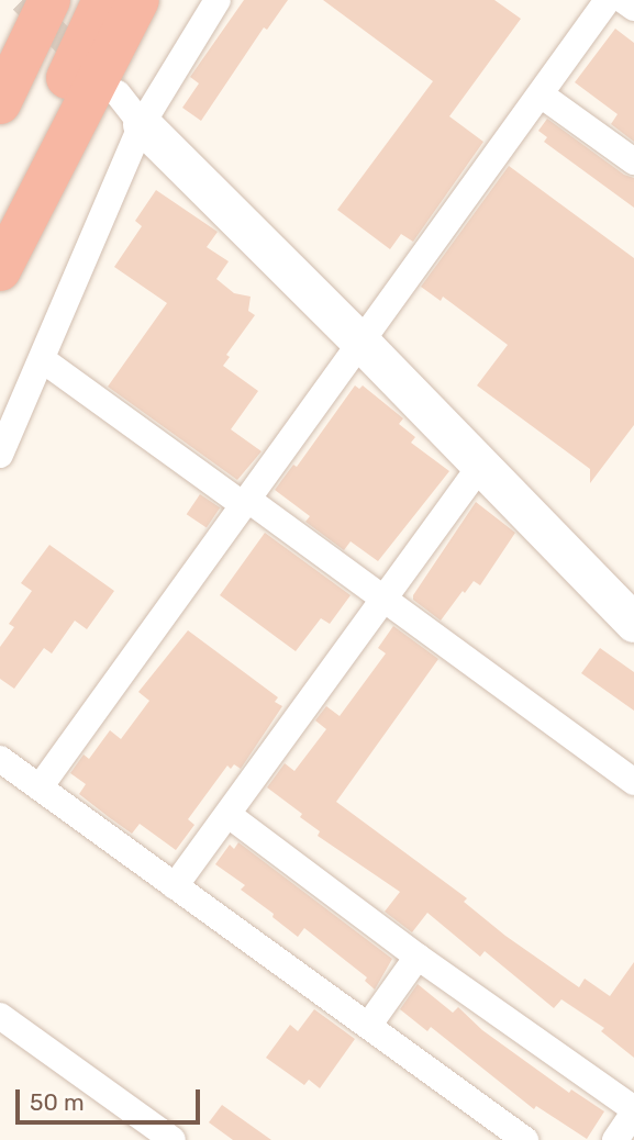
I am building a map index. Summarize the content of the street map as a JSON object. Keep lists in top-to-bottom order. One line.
{"scale_bar":"50 m"}
